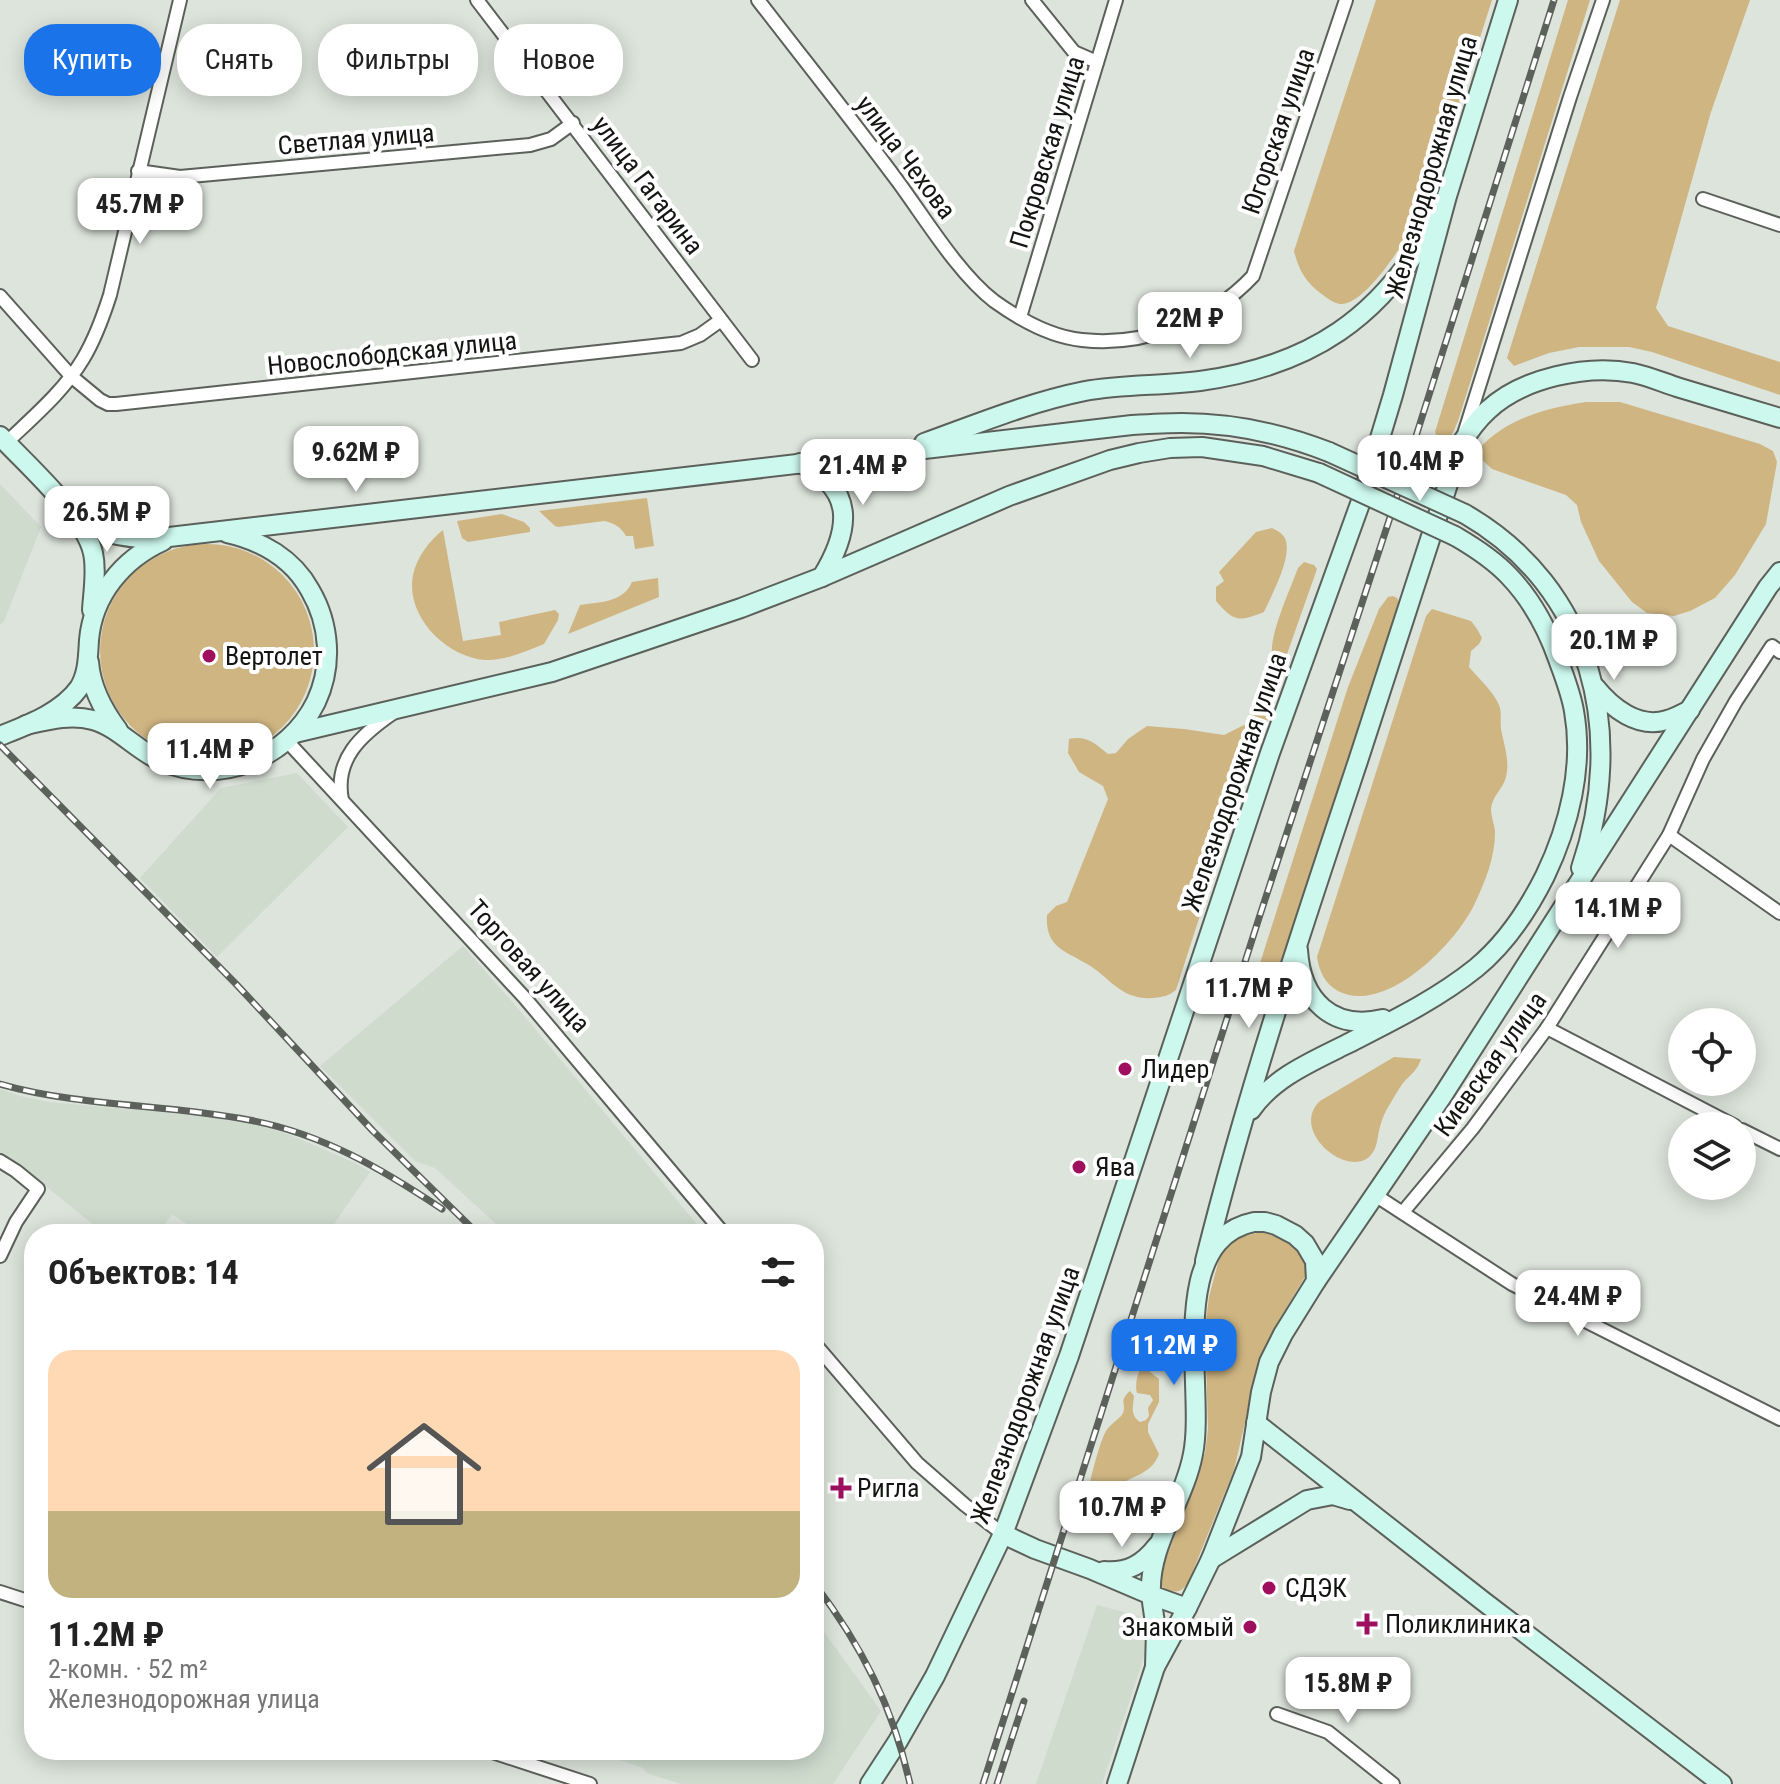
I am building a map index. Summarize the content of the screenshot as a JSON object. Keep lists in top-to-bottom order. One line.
{"streets":{"street":["Югорская улица","Светлая улица","Покровская улица","улица Чехова","Железнодорожная улица","улица Гагарина","Новослободская улица","Торговая улица","Киевская улица"]},"crossings":[["Югорская улица","улица Чехова"],["Светлая улица","улица Гагарина"],["Покровская улица","улица Чехова"],["улица Гагарина","Новослободская улица"]],"places":{"other":["Вертолет","Лидер","Ява","СДЭК","Знакомый"],"health":["Ригла","Поликлиника"]},"page":{"chip":["Купить","Снять","Фильтры","Новое"],"price":["45.7M ₽","22M ₽","9.62M ₽","10.4M ₽","21.4M ₽","26.5M ₽","20.1M ₽","11.4M ₽","14.1M ₽","11.7M ₽","24.4M ₽","11.2M ₽","10.7M ₽","15.8M ₽"],"heading":"Объектов: 14","list":[{"name":"11.2M ₽","note":"2-комн. · 52 m² · Железнодорожная улица"}]}}
